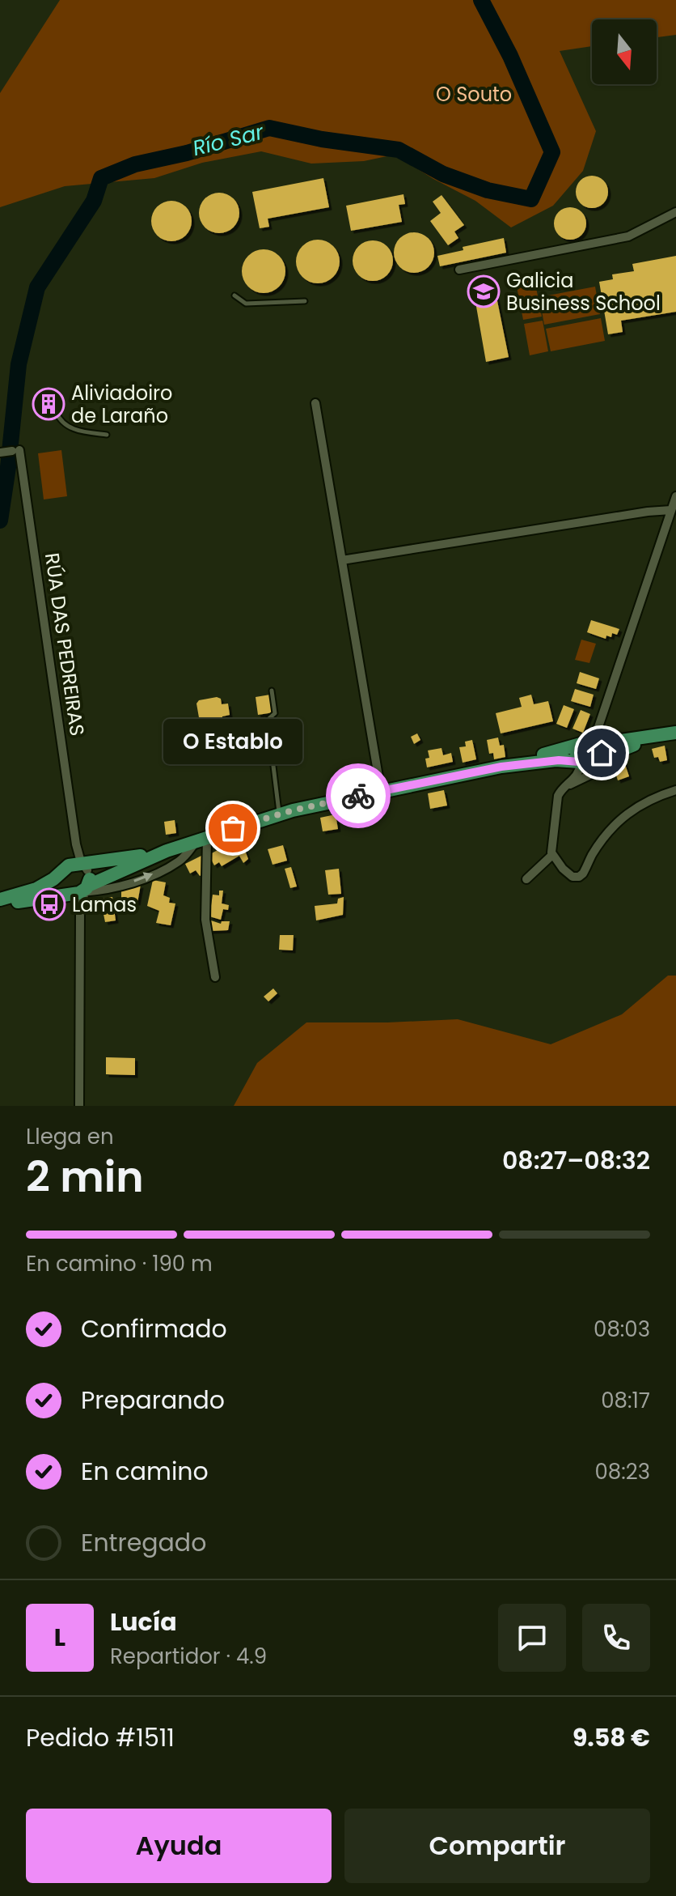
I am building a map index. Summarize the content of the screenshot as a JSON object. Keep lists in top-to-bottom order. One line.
{"streets":{"street":["RÚA DAS PEDREIRAS"]},"water":["Río Sar"],"parks":["O Souto"],"places":{"school or university":["Galicia Business School"],"building":["Aliviadoiro de Laraño"],"other":["O Establo"],"bus stop":["Lamas"]},"north":"bottom","page":{"bubble":"O Establo","heading":["2 min","Llega en","08:27–08:32"],"panel":["Lucía","Repartidor · 4.9","Pedido #1511","9.58 €"],"bar":"En camino · 190 m","list":[["Confirmado","08:03"],["Preparando","08:17"],["En camino","08:23"],"Entregado"],"round":"L","buttons":["Ayuda","Compartir"]}}
